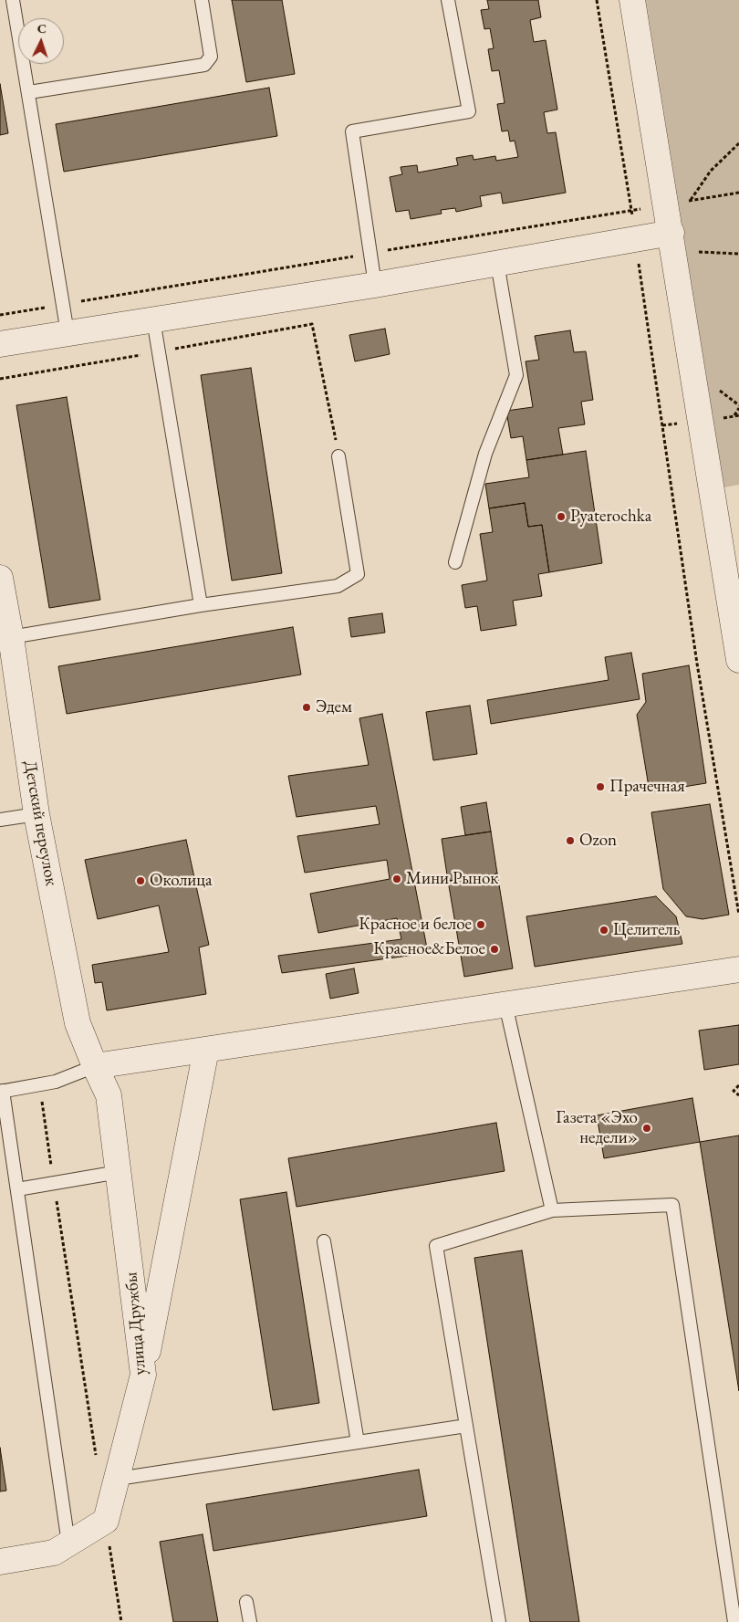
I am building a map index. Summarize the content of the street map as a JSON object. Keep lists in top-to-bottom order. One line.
{"streets":{"street":["Детский переулок","улица Дружбы"]},"crossings":[["Детский переулок","улица Дружбы"]],"places":["Pyaterochka","Эдем","Прачечная","Ozon","Мини Рынок","Околица","Красное и белое","Целитель","Красное&Белое","Газета «Эхо недели»"],"north":"top"}
